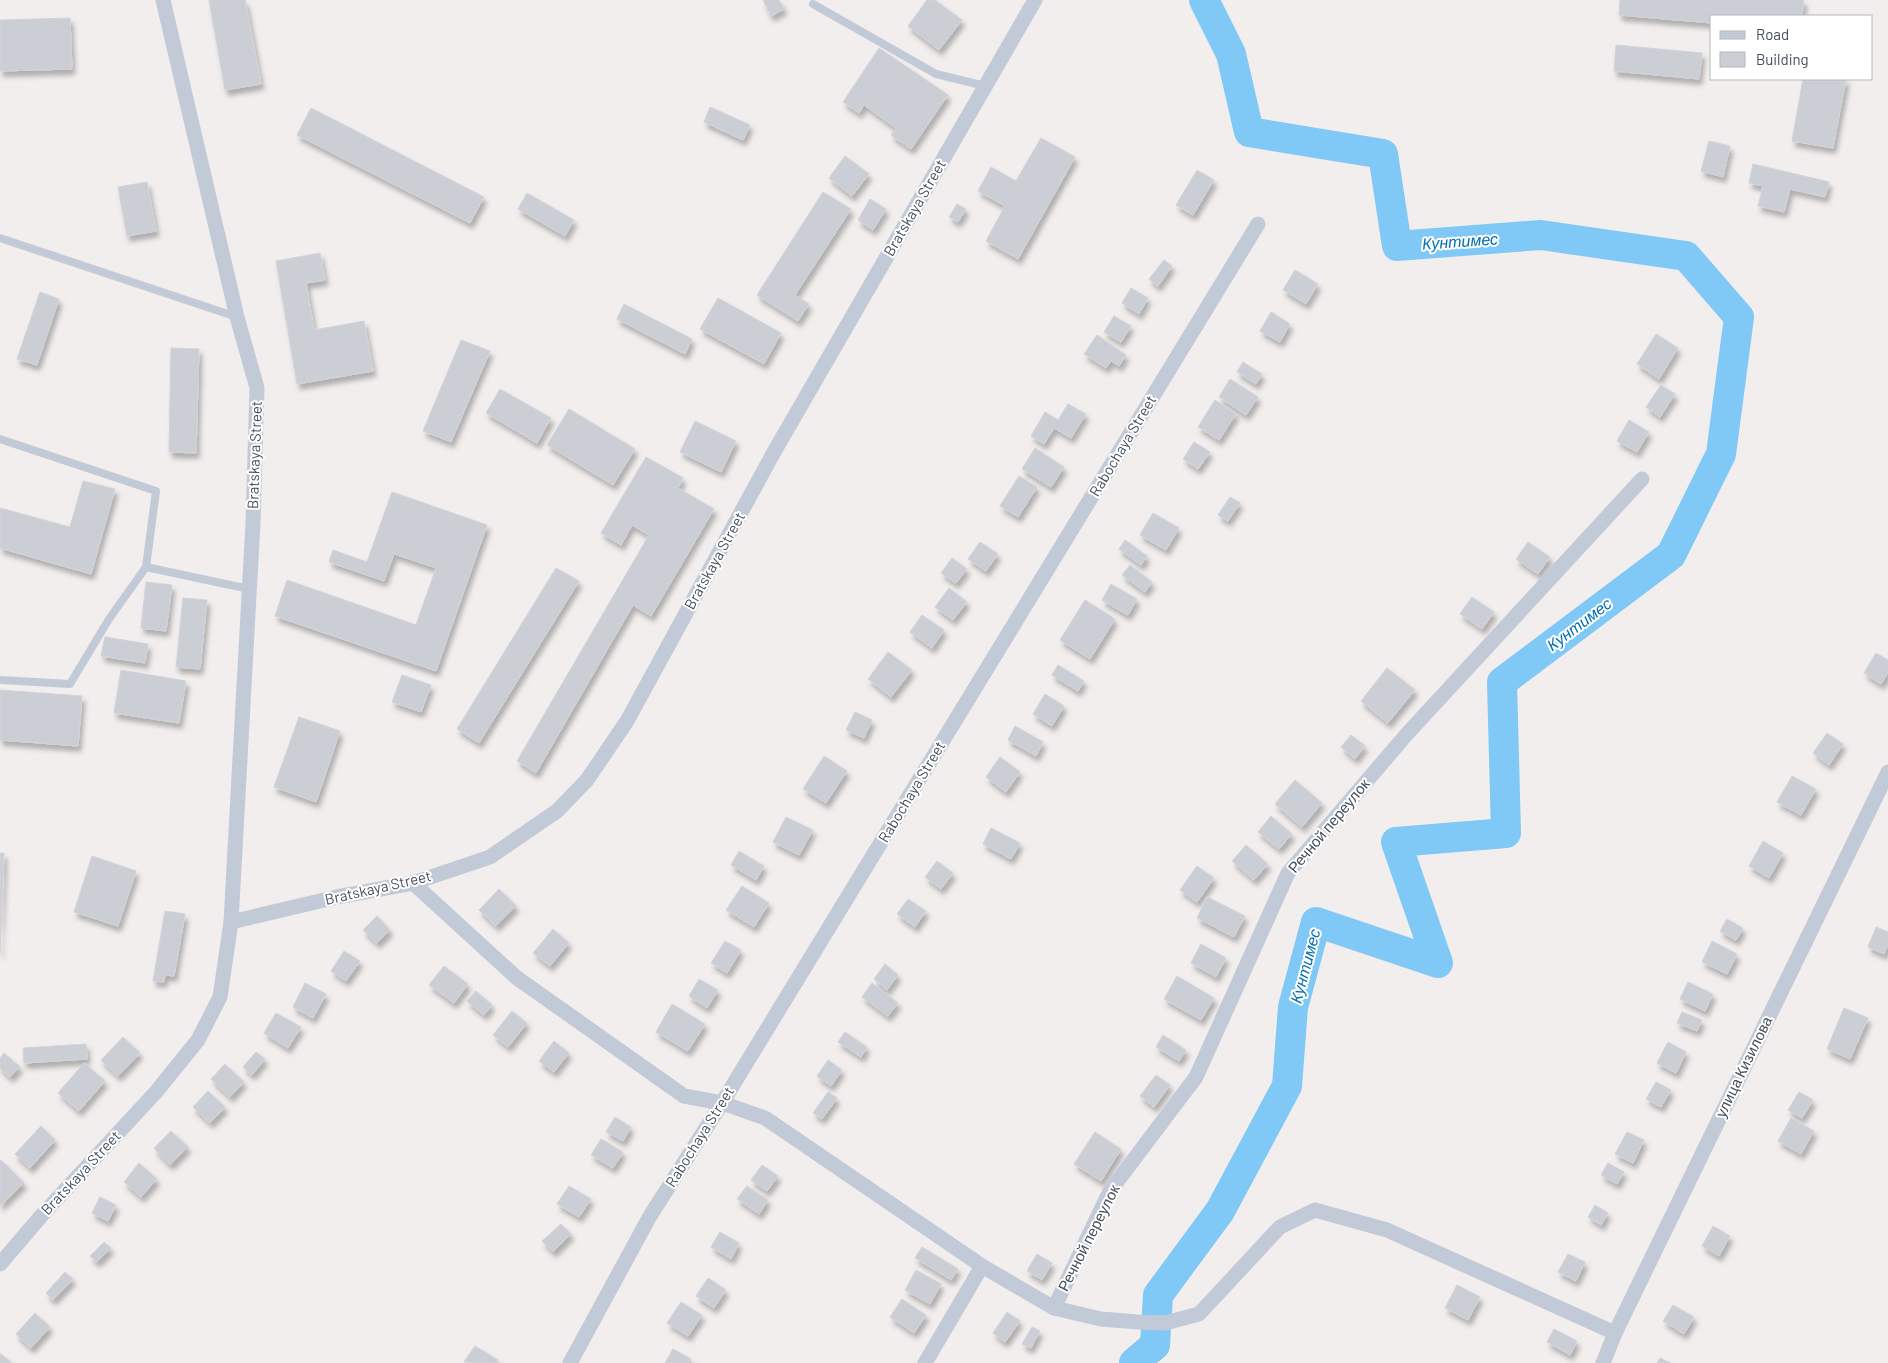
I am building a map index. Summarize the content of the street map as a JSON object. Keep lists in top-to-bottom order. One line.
{"streets":{"street":["Bratskaya Street","Rabochaya Street","Речной переулок","улица Кизилова"]},"water":["Кунтимес"],"legend":["Road","Building"]}
